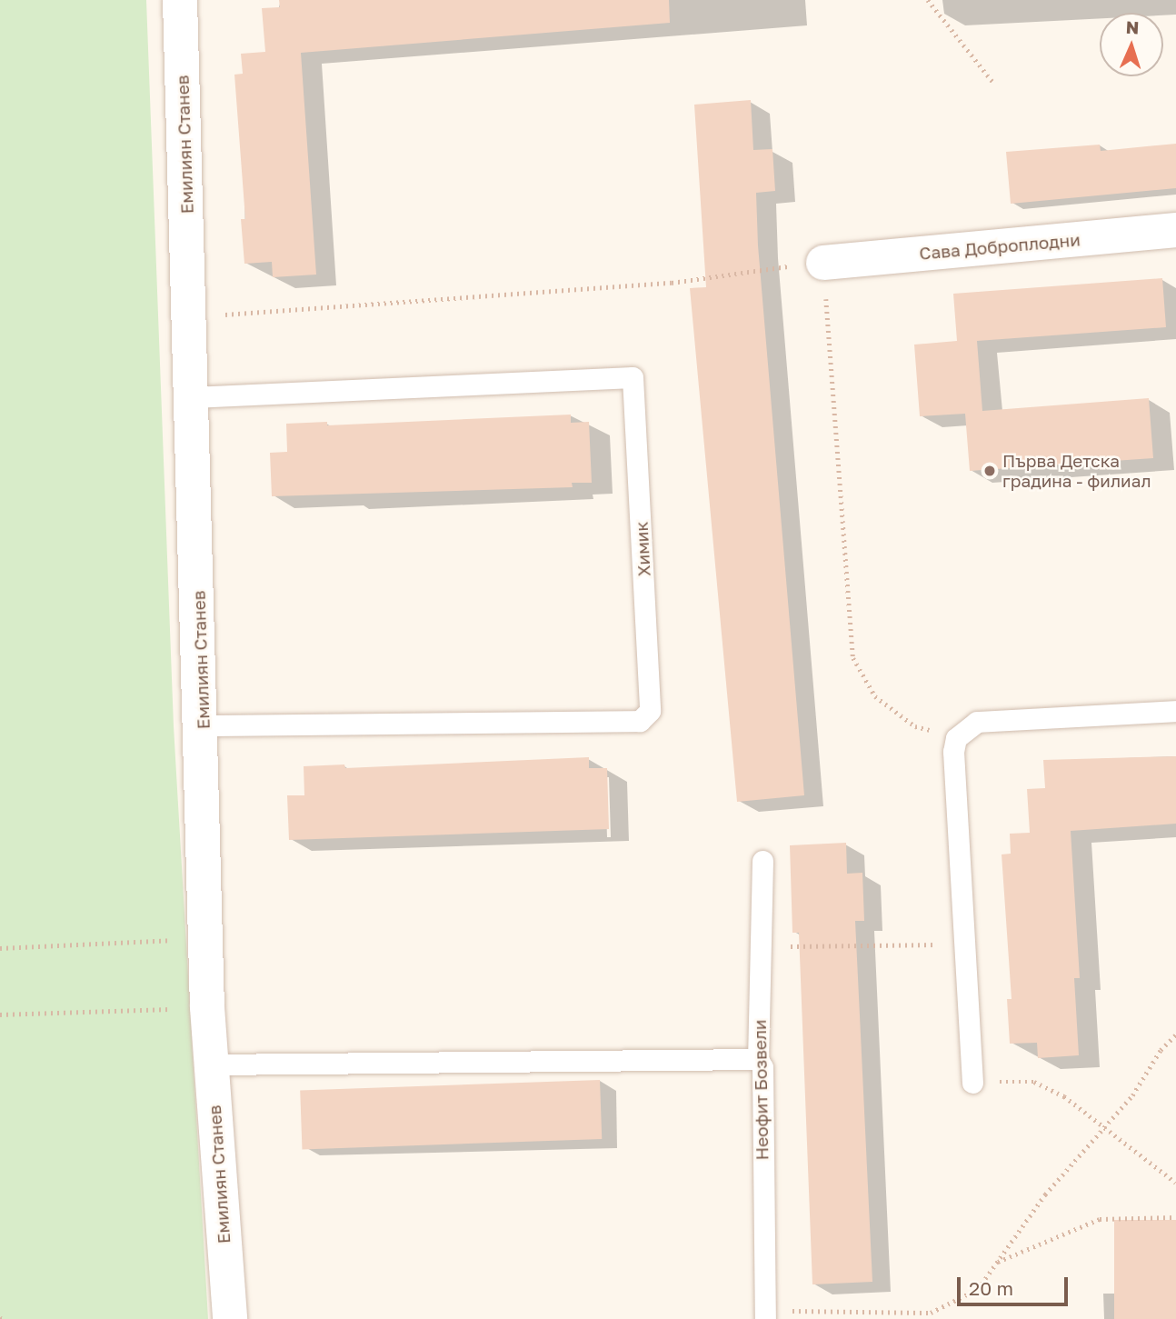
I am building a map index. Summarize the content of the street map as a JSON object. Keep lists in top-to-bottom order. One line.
{"streets":{"street":["Емилиян Станев","Сава Доброплодни"],"lane":["Химик","Неофит Бозвели"]},"crossings":[["Емилиян Станев","Химик"]],"places":["Първа Детска градина - филиал"],"scale_bar":"20 m","north":"top"}
